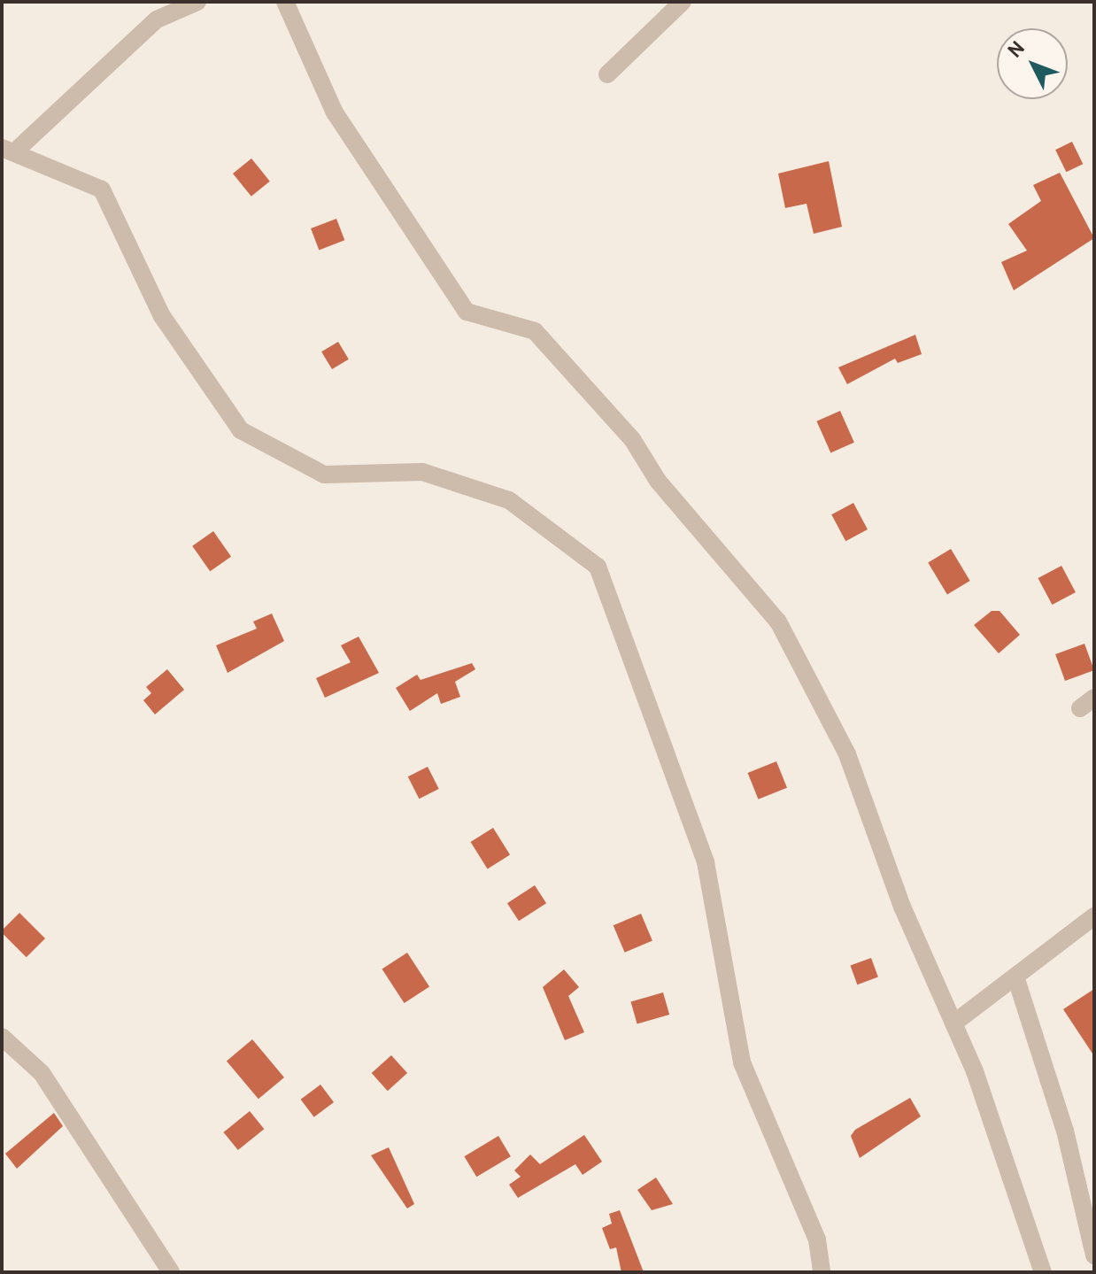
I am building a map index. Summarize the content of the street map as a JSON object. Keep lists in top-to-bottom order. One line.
{"north":"top left"}
